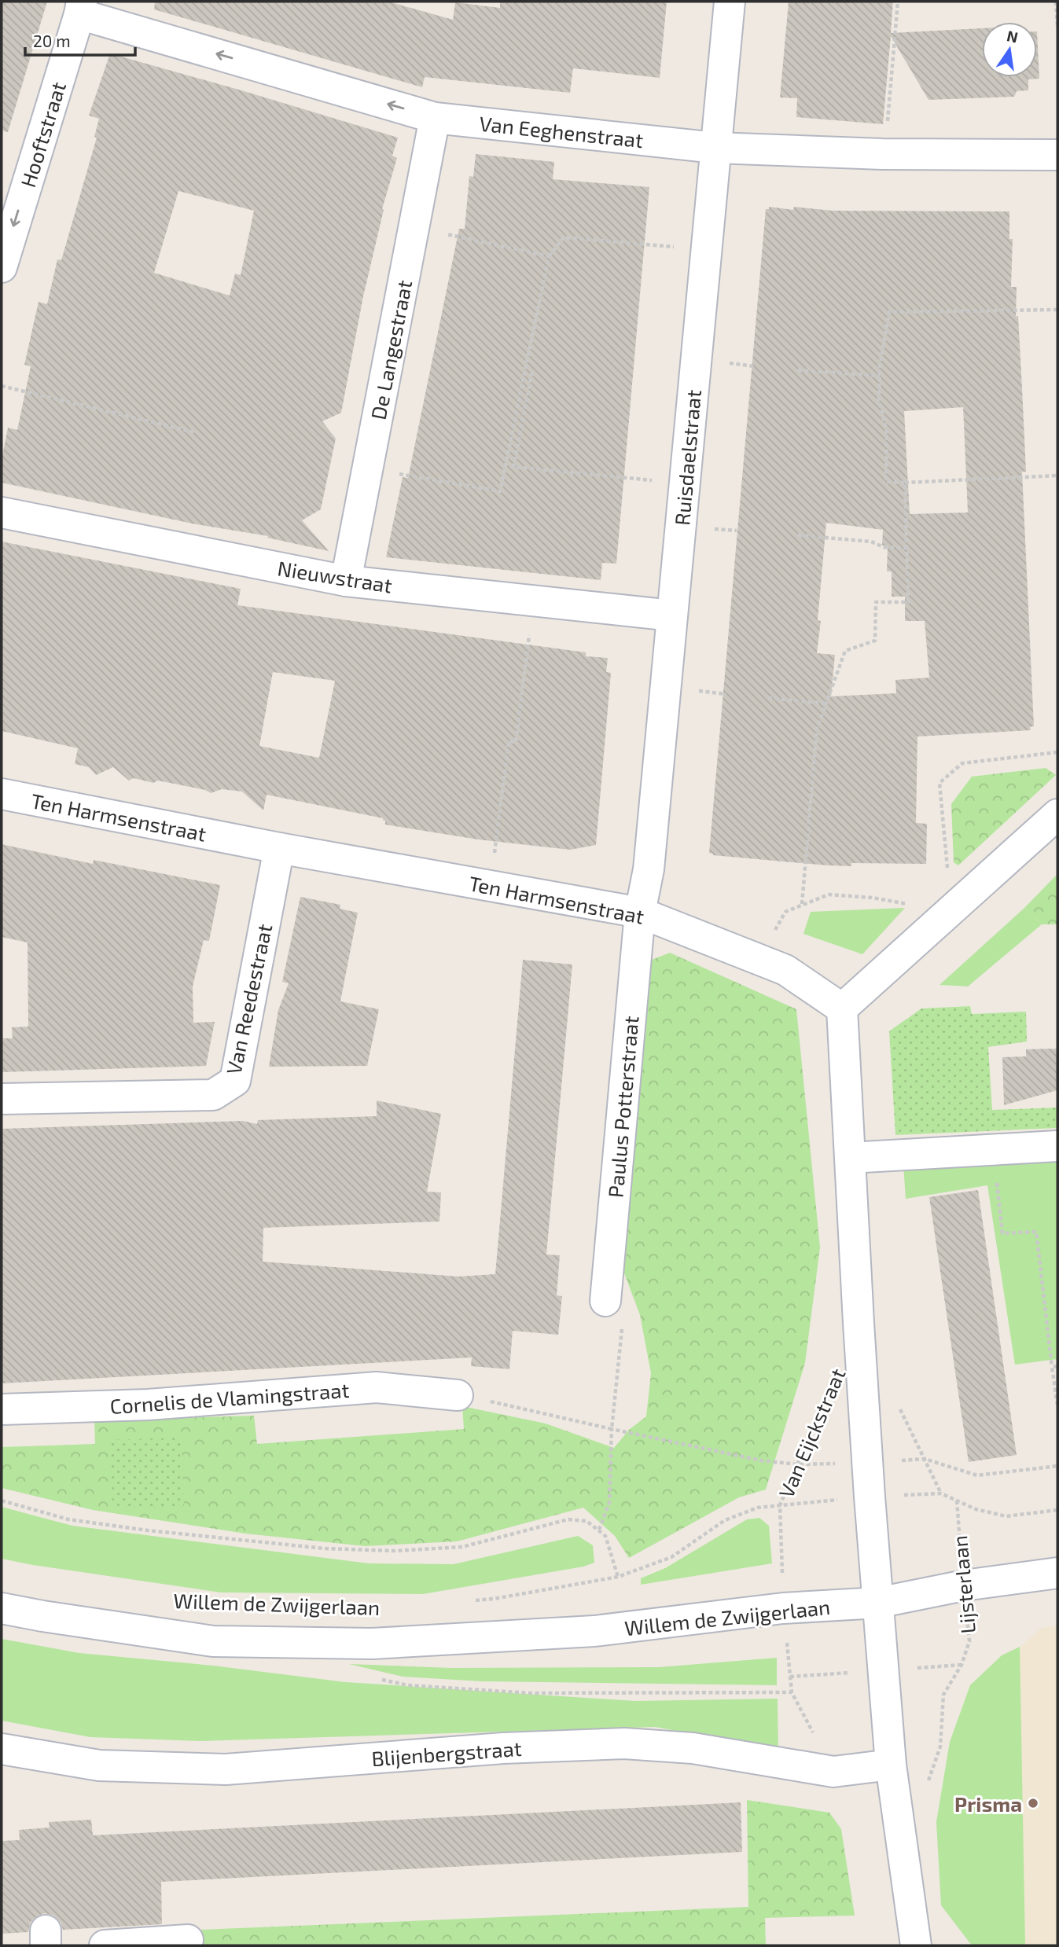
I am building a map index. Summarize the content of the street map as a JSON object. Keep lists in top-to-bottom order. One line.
{"streets":{"street":["Van Eeghenstraat","Hooftstraat","De Langestraat","Ruisdaelstraat","Nieuwstraat","Ten Harmsenstraat","Van Reedestraat","Paulus Potterstraat","Cornelis de Vlamingstraat","Van Eijckstraat","Willem de Zwijgerlaan","Blijenbergstraat"],"path":["Lijsterlaan"]},"crossings":[["Van Eeghenstraat","Hooftstraat"],["Van Eeghenstraat","De Langestraat"],["Van Eeghenstraat","Ruisdaelstraat"],["De Langestraat","Nieuwstraat"],["Ruisdaelstraat","Nieuwstraat"],["Ruisdaelstraat","Ten Harmsenstraat"],["Ruisdaelstraat","Paulus Potterstraat"],["Ten Harmsenstraat","Van Reedestraat"],["Ten Harmsenstraat","Paulus Potterstraat"],["Ten Harmsenstraat","Van Eijckstraat"],["Van Eijckstraat","Willem de Zwijgerlaan"],["Lijsterlaan","Willem de Zwijgerlaan"]],"one_way":["Van Eeghenstraat","Hooftstraat"],"places":["Prisma"],"scale_bar":"20 m","north":"top"}
